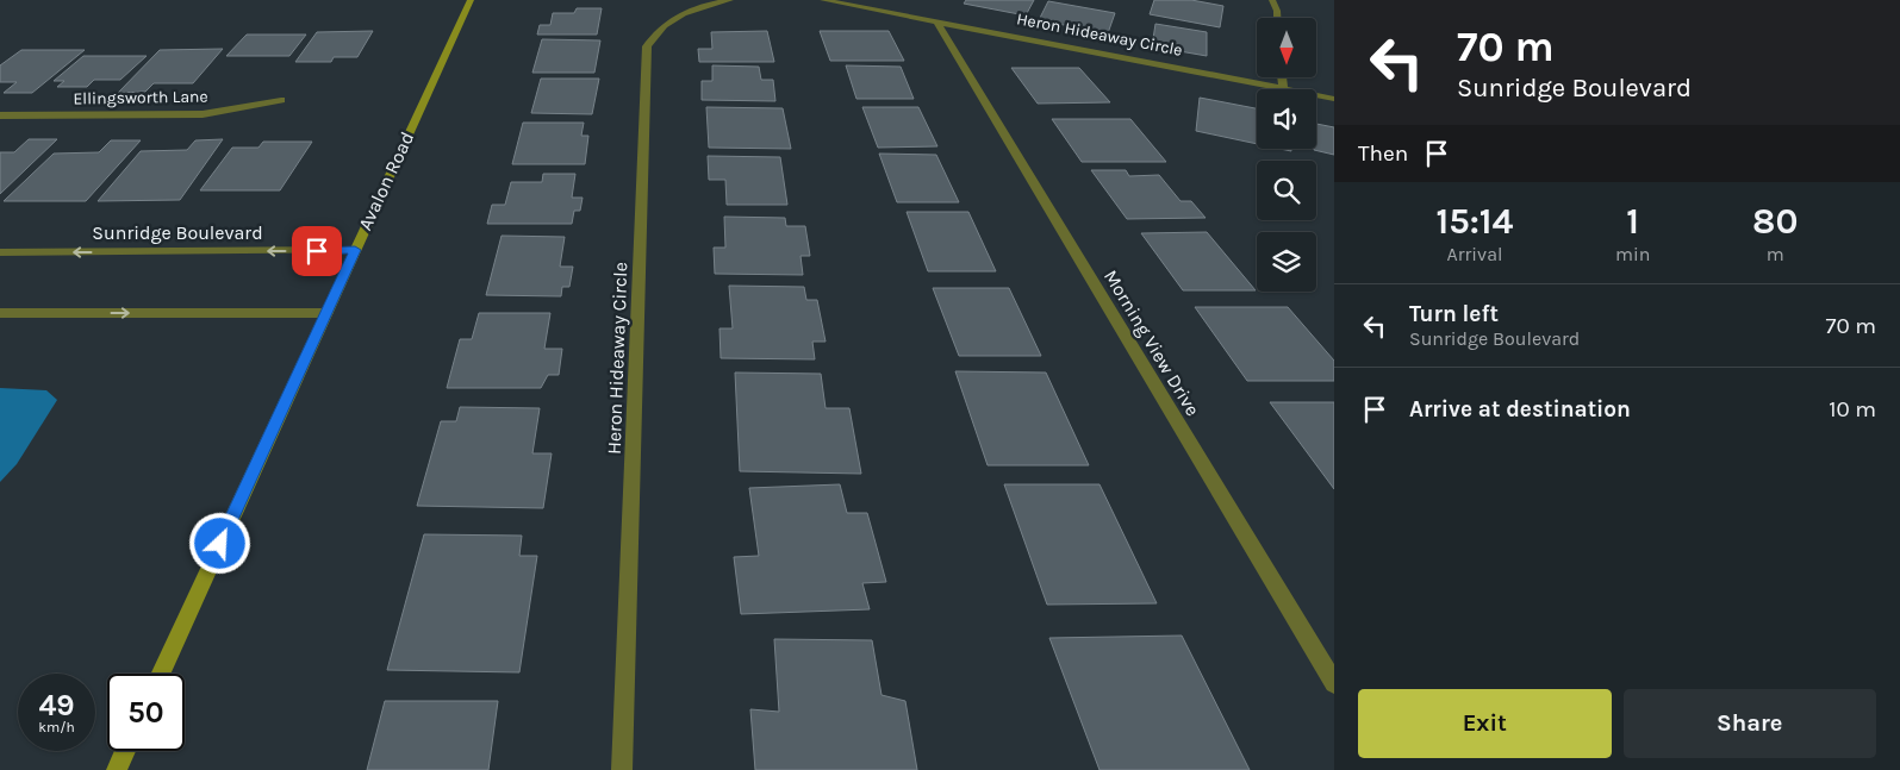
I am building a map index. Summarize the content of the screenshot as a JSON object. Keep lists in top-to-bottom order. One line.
{"streets":{"main road":["Avalon Road"],"street":["Heron Hideaway Circle","Ellingsworth Lane","Sunridge Boulevard","Morning View Drive"]},"crossings":[["Heron Hideaway Circle","Morning View Drive"],["Avalon Road","Sunridge Boulevard"]],"north":"bottom","page":{"turn":["70 m","Sunridge Boulevard"],"then":"Then","eta":["15:14","Arrival","1","min","80","m"],"list":[{"name":"Turn left","note":"Sunridge Boulevard","value":"70 m"},{"name":"Arrive at destination","value":"10 m"}],"speed":"49 km/h","limit":"50","buttons":["Exit","Share"]}}
